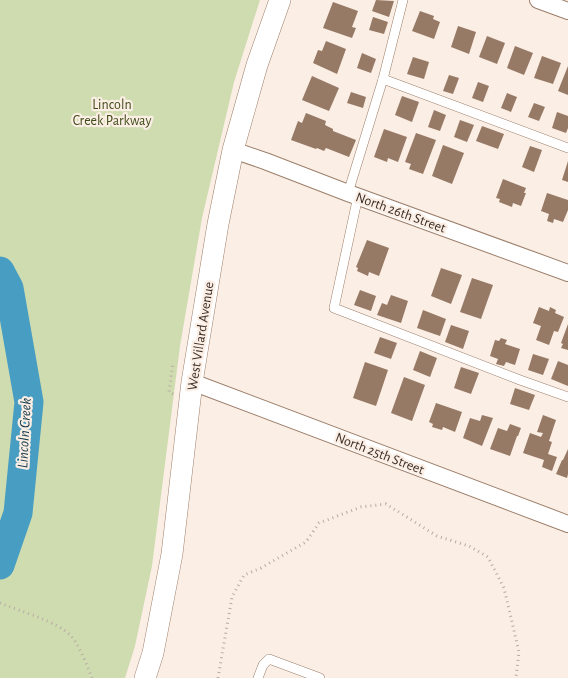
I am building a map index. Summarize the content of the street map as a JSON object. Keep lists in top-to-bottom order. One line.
{"streets":{"street":["North 26th Street","West Villard Avenue","North 25th Street"]},"crossings":[["North 26th Street","West Villard Avenue"],["West Villard Avenue","North 25th Street"]],"water":["Lincoln Creek"],"parks":["Lincoln Creek Parkway"]}
